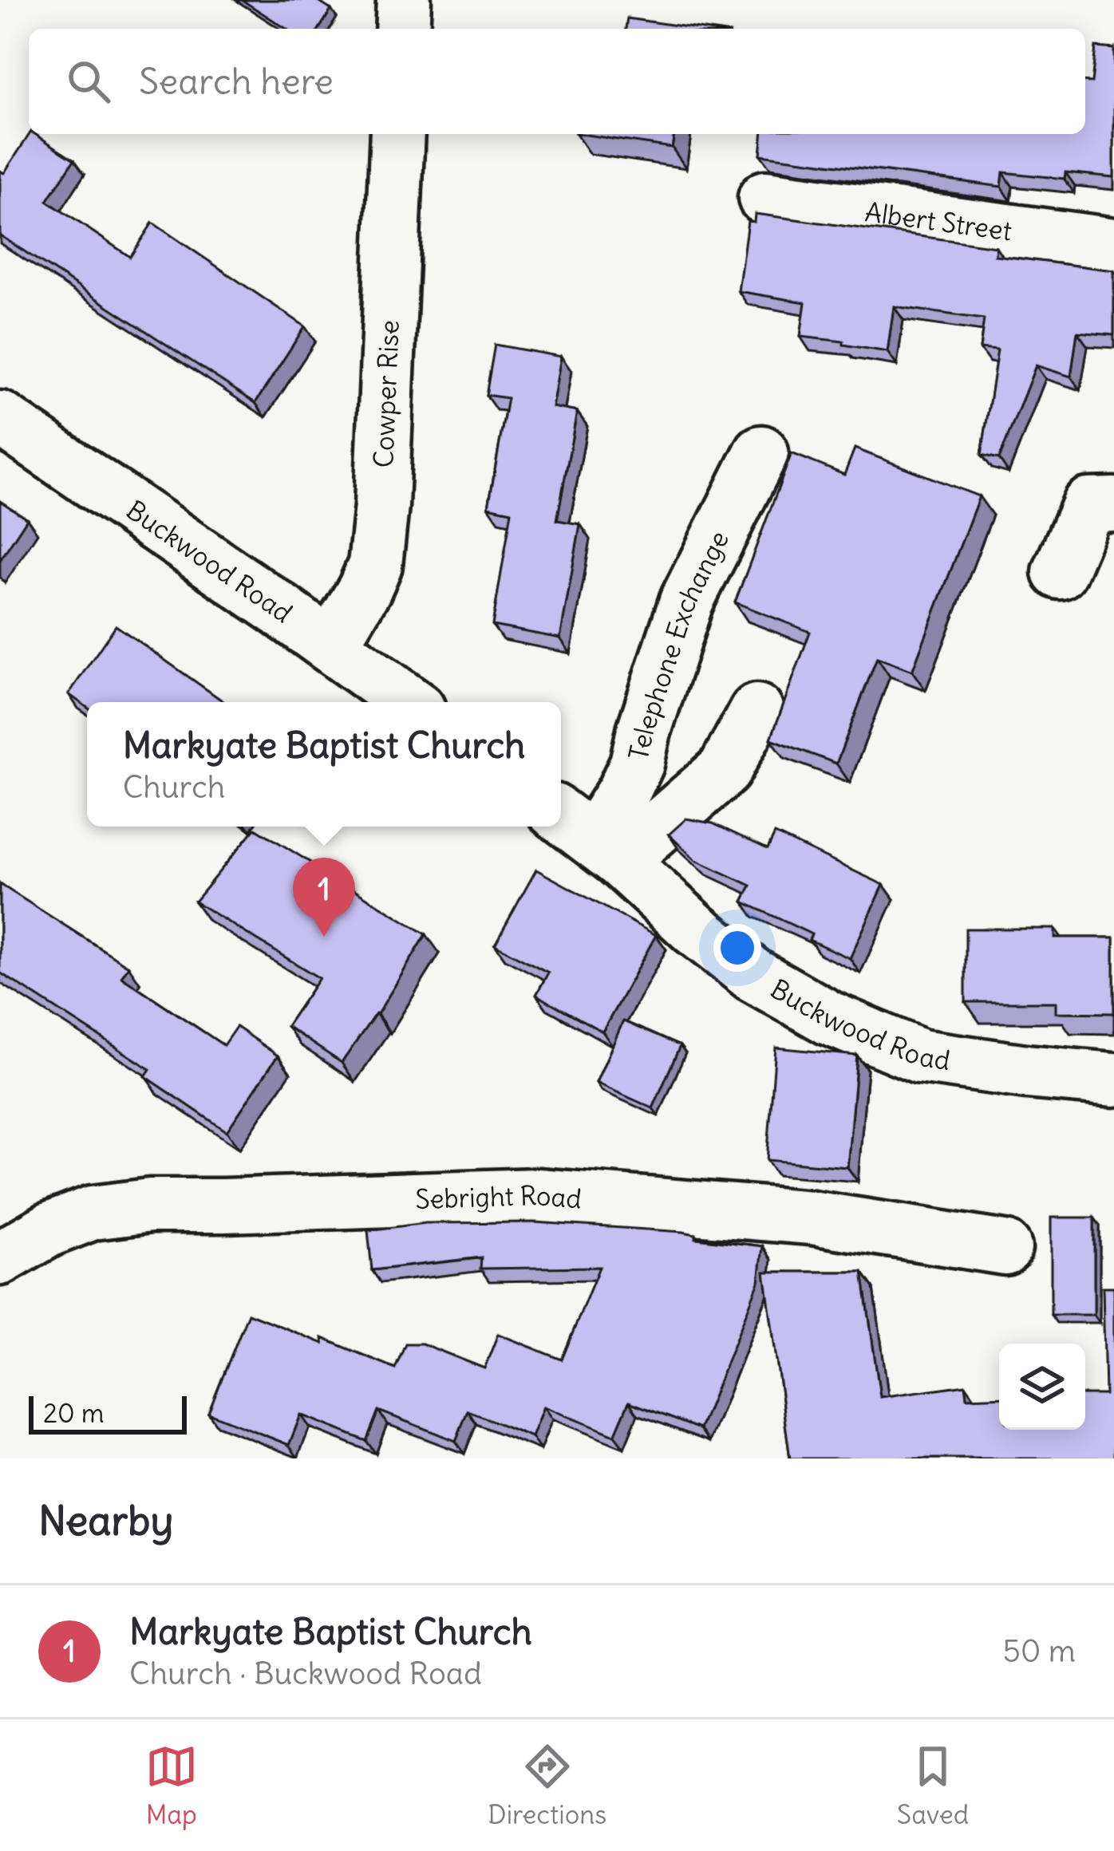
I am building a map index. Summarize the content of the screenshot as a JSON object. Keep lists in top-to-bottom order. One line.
{"streets":{"street":["Albert Street","Cowper Rise","Buckwood Road","Telephone Exchange","Sebright Road"]},"crossings":[["Cowper Rise","Buckwood Road"],["Buckwood Road","Telephone Exchange"]],"scale_bar":"20 m","page":{"search":"Search here","popup":["Markyate Baptist Church","Church"],"pins":"1","scale":"20 m","heading":"Nearby","list":[{"mark":"1","name":"Markyate Baptist Church","note":"Church · Buckwood Road","value":"50 m"}],"nav":["Map","Directions","Saved"]}}
